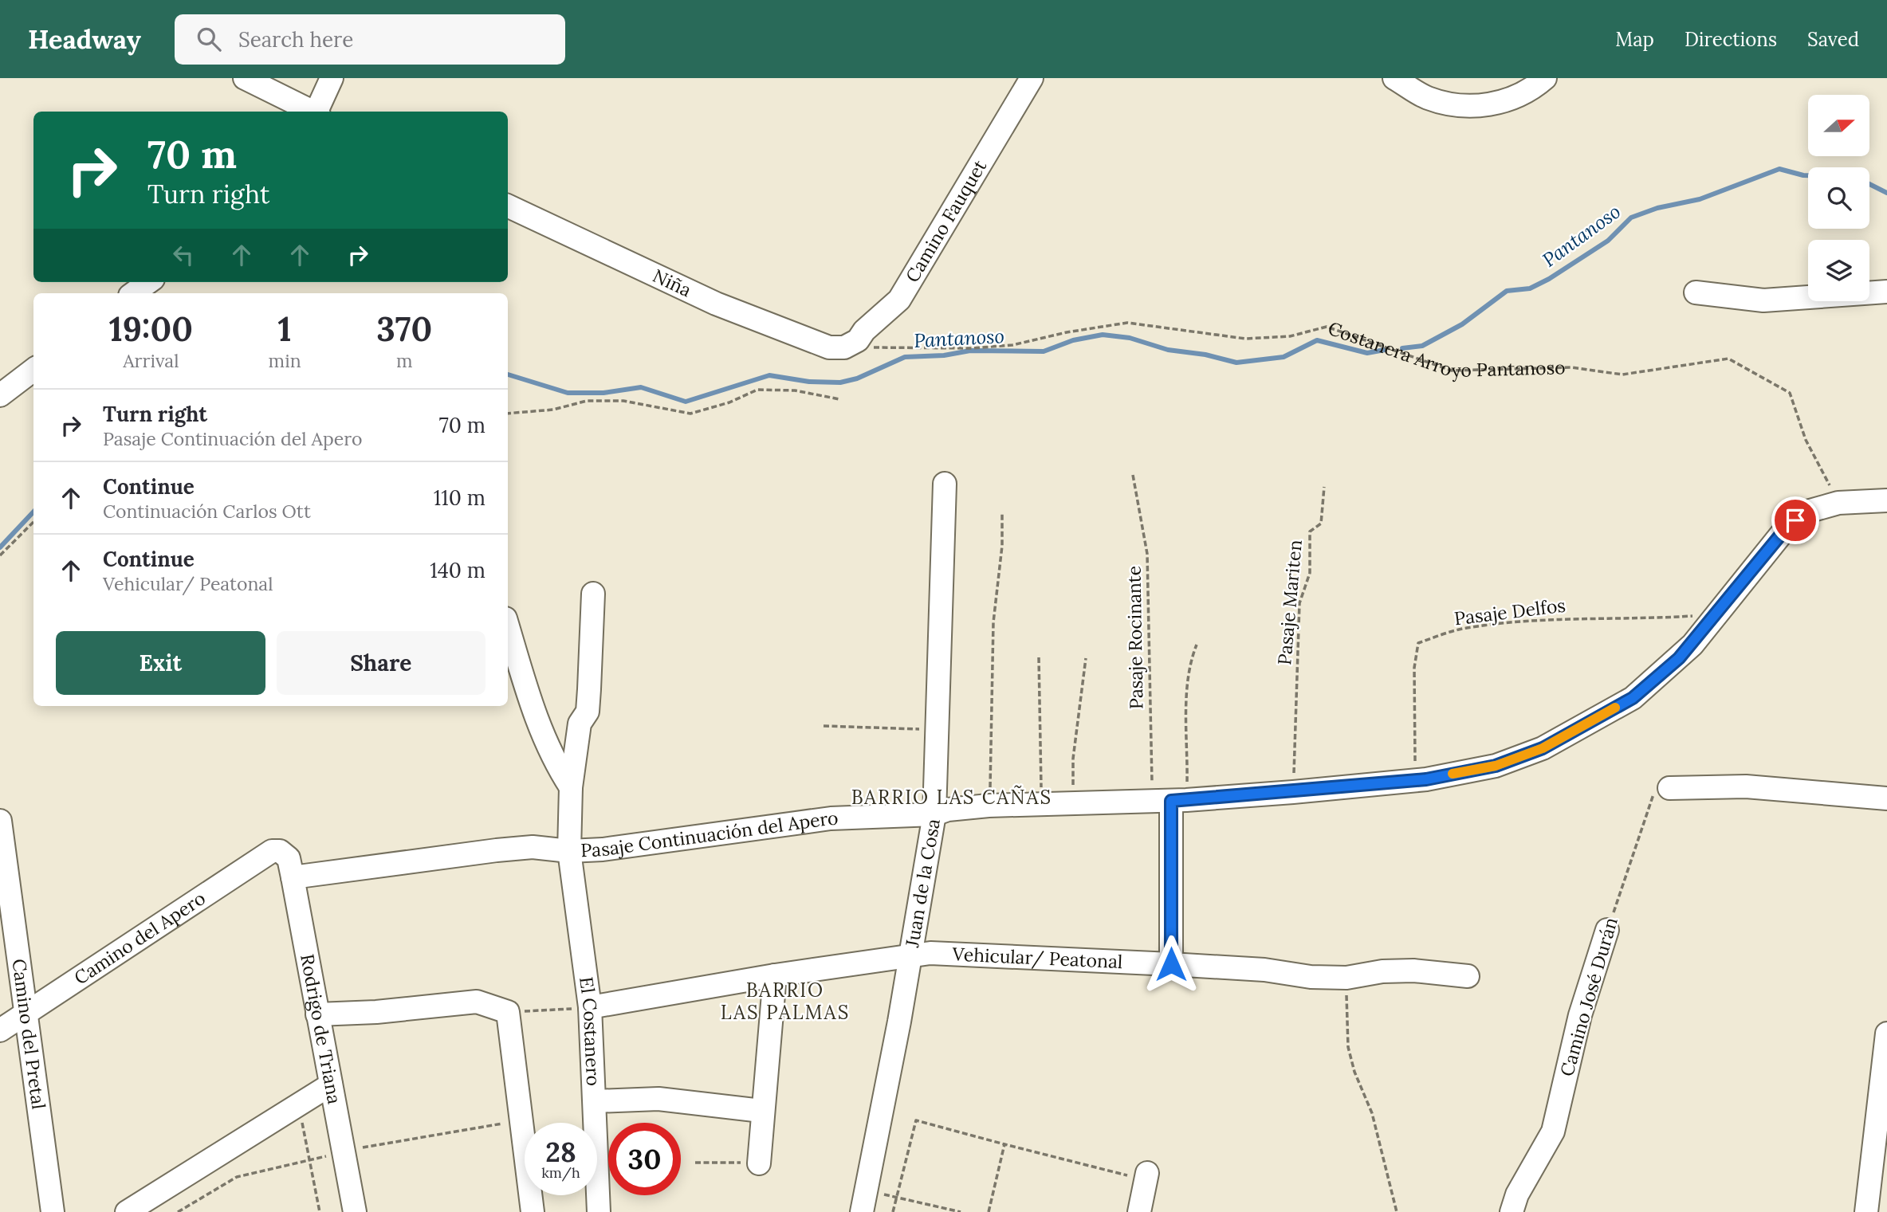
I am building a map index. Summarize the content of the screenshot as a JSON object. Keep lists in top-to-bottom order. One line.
{"streets":{"street":["Camino Fauquet","Niña","Pasaje Continuación del Apero","Juan de la Cosa","Camino del Apero","Vehicular/ Peatonal","Camino José Durán","Rodrigo de Triana","El Costanero","Camino del Pretal"],"path":["Costanera Arroyo Pantanoso","Pasaje Mariten","Pasaje Delfos","Pasaje Rocinante"]},"crossings":[["Camino Fauquet","Niña"],["Camino Fauquet","Costanera Arroyo Pantanoso"],["Niña","Costanera Arroyo Pantanoso"],["Pasaje Mariten","Pasaje Continuación del Apero"],["Pasaje Delfos","Pasaje Continuación del Apero"],["Pasaje Rocinante","Pasaje Continuación del Apero"],["Pasaje Continuación del Apero","Juan de la Cosa"],["Pasaje Continuación del Apero","Rodrigo de Triana"],["Pasaje Continuación del Apero","El Costanero"],["Juan de la Cosa","Vehicular/ Peatonal"],["Camino del Apero","Rodrigo de Triana"],["Camino del Apero","Camino del Pretal"],["Vehicular/ Peatonal","El Costanero"]],"districts":["BARRIO LAS CAÑAS","BARRIO LAS PALMAS"],"water":["Pantanoso"],"north":"right","page":{"header":"Headway","search":"Search here","nav":["Map","Directions","Saved"],"turn":["70 m","Turn right"],"eta":["19:00","Arrival","1","min","370","m"],"list":[{"name":"Turn right","note":"Pasaje Continuación del Apero","value":"70 m"},{"name":"Continue","note":"Continuación Carlos Ott","value":"110 m"},{"name":"Continue","note":"Vehicular/ Peatonal","value":"140 m"}],"buttons":["Exit","Share"],"speed":"28 km/h","limit":"30"}}
